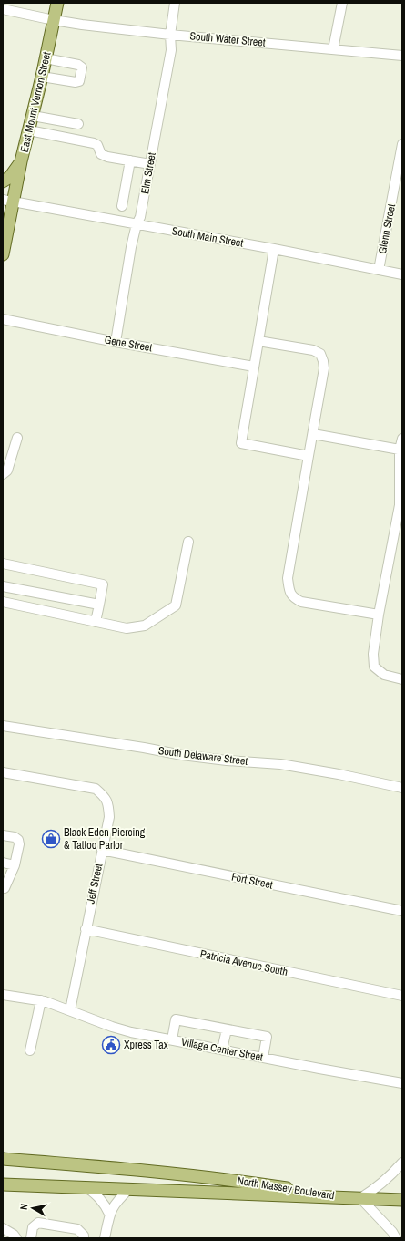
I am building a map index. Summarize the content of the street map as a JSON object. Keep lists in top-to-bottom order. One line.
{"streets":{"main road":["East Mount Vernon Street","North Massey Boulevard"],"street":["South Water Street","Elm Street","Glenn Street","South Main Street","Gene Street","South Delaware Street","Fort Street","Jeff Street","Patricia Avenue South","Village Center Street"]},"crossings":[["South Water Street","East Mount Vernon Street"],["South Water Street","Elm Street"],["East Mount Vernon Street","South Main Street"],["Elm Street","South Main Street"],["Elm Street","Gene Street"],["Glenn Street","South Main Street"],["Fort Street","Jeff Street"],["Jeff Street","Patricia Avenue South"],["Jeff Street","Village Center Street"]],"places":{"shop":["Black Eden Piercing & Tattoo Parlor"],"public building":["Xpress Tax"]},"north":"left"}
